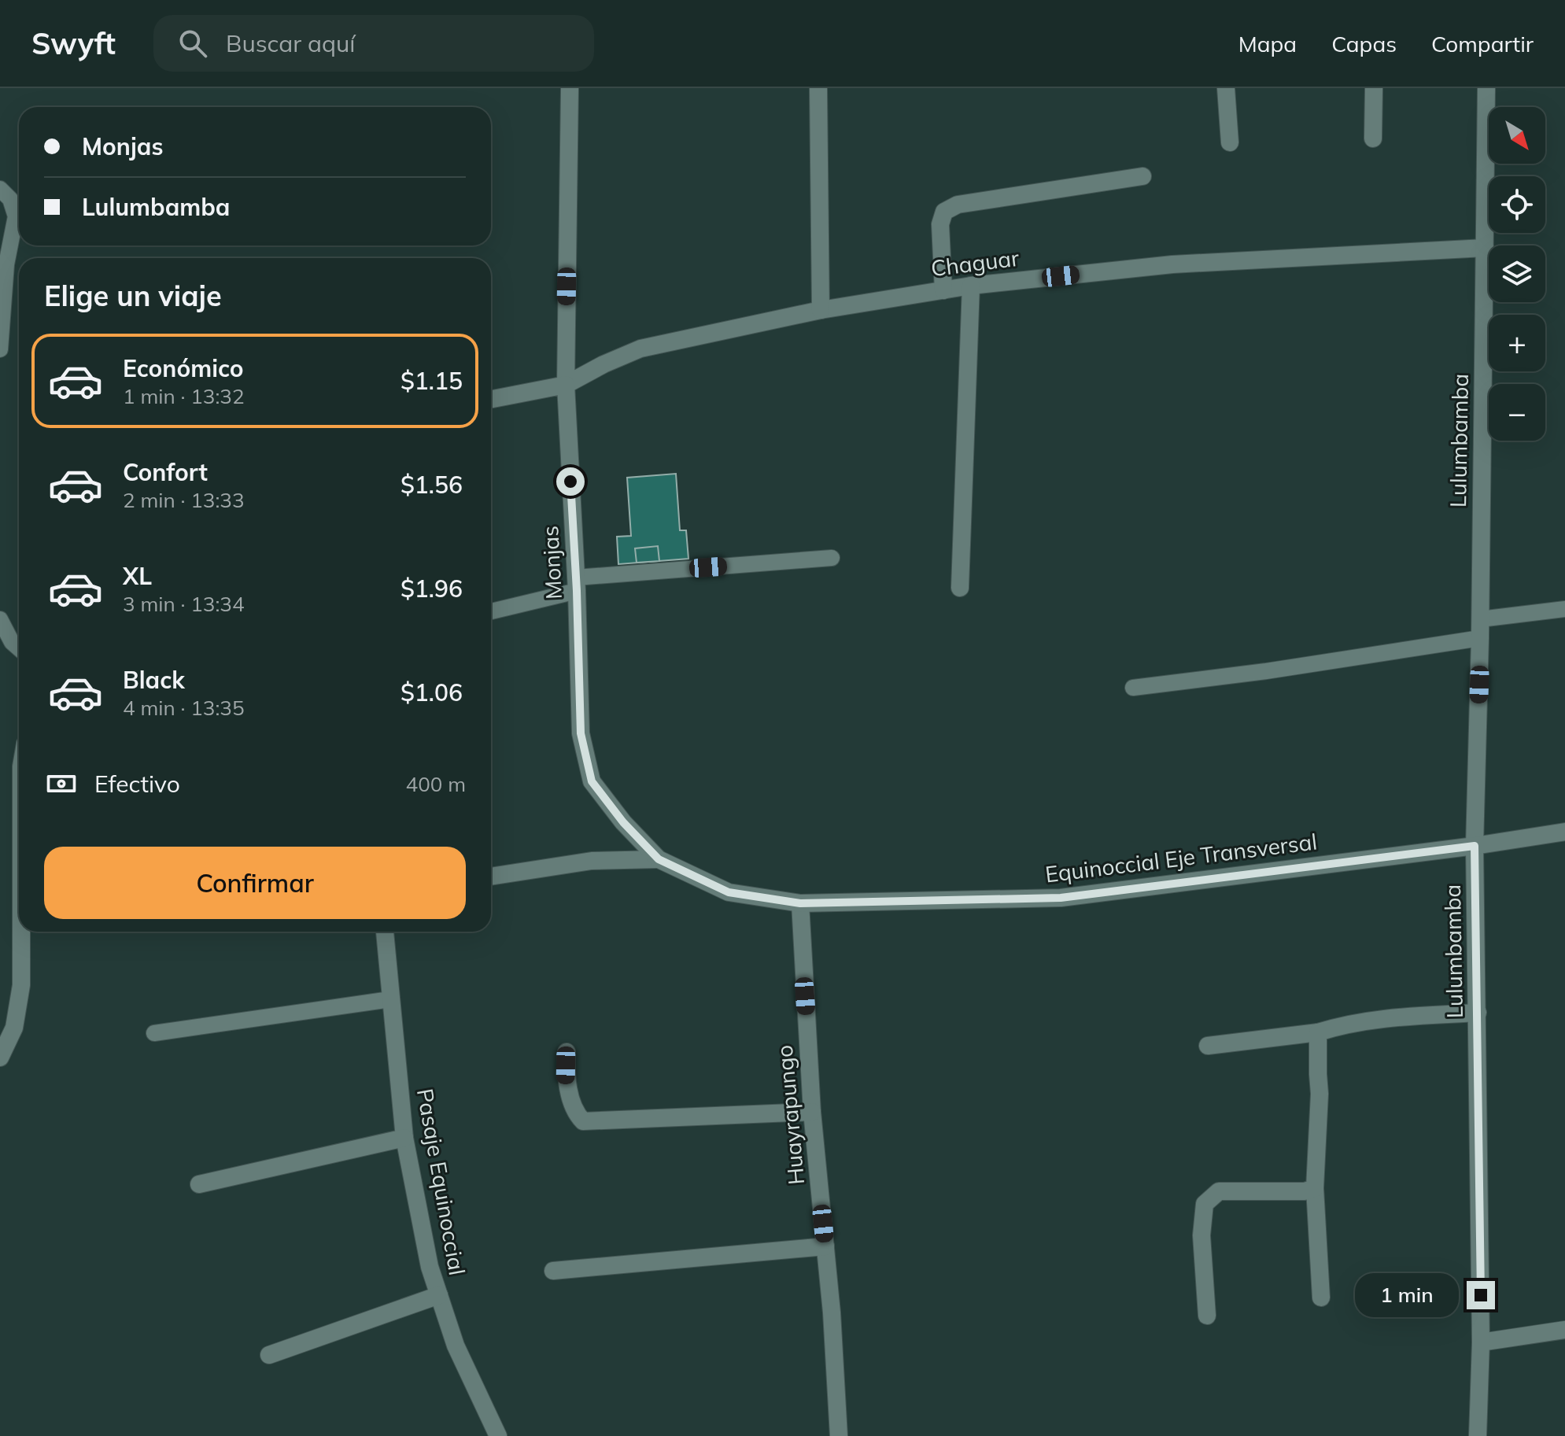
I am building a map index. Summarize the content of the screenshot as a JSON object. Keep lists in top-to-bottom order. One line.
{"streets":{"street":["Chaguar","Lulumbamba","Monjas","Equinoccial Eje Transversal","Huayrapungo","Pasaje Equinoccial"]},"crossings":[["Chaguar","Lulumbamba"],["Chaguar","Monjas"],["Lulumbamba","Equinoccial Eje Transversal"],["Monjas","Equinoccial Eje Transversal"],["Monjas","Huayrapungo"],["Equinoccial Eje Transversal","Huayrapungo"]],"north":"bottom right","page":{"header":"Swyft","search":"Buscar aquí","nav":["Mapa","Capas","Compartir"],"map_buttons":["+","−"],"banner":["Monjas","Lulumbamba"],"heading":"Elige un viaje","list":[{"name":"Económico","note":"1 min · 13:32","value":"$1.15"},{"name":"Confort","note":"2 min · 13:33","value":"$1.56"},{"name":"XL","note":"3 min · 13:34","value":"$1.96"},{"name":"Black","note":"4 min · 13:35","value":"$1.06"}],"pay":["Efectivo","400 m"],"buttons":"Confirmar","bubble":"1 min"}}
